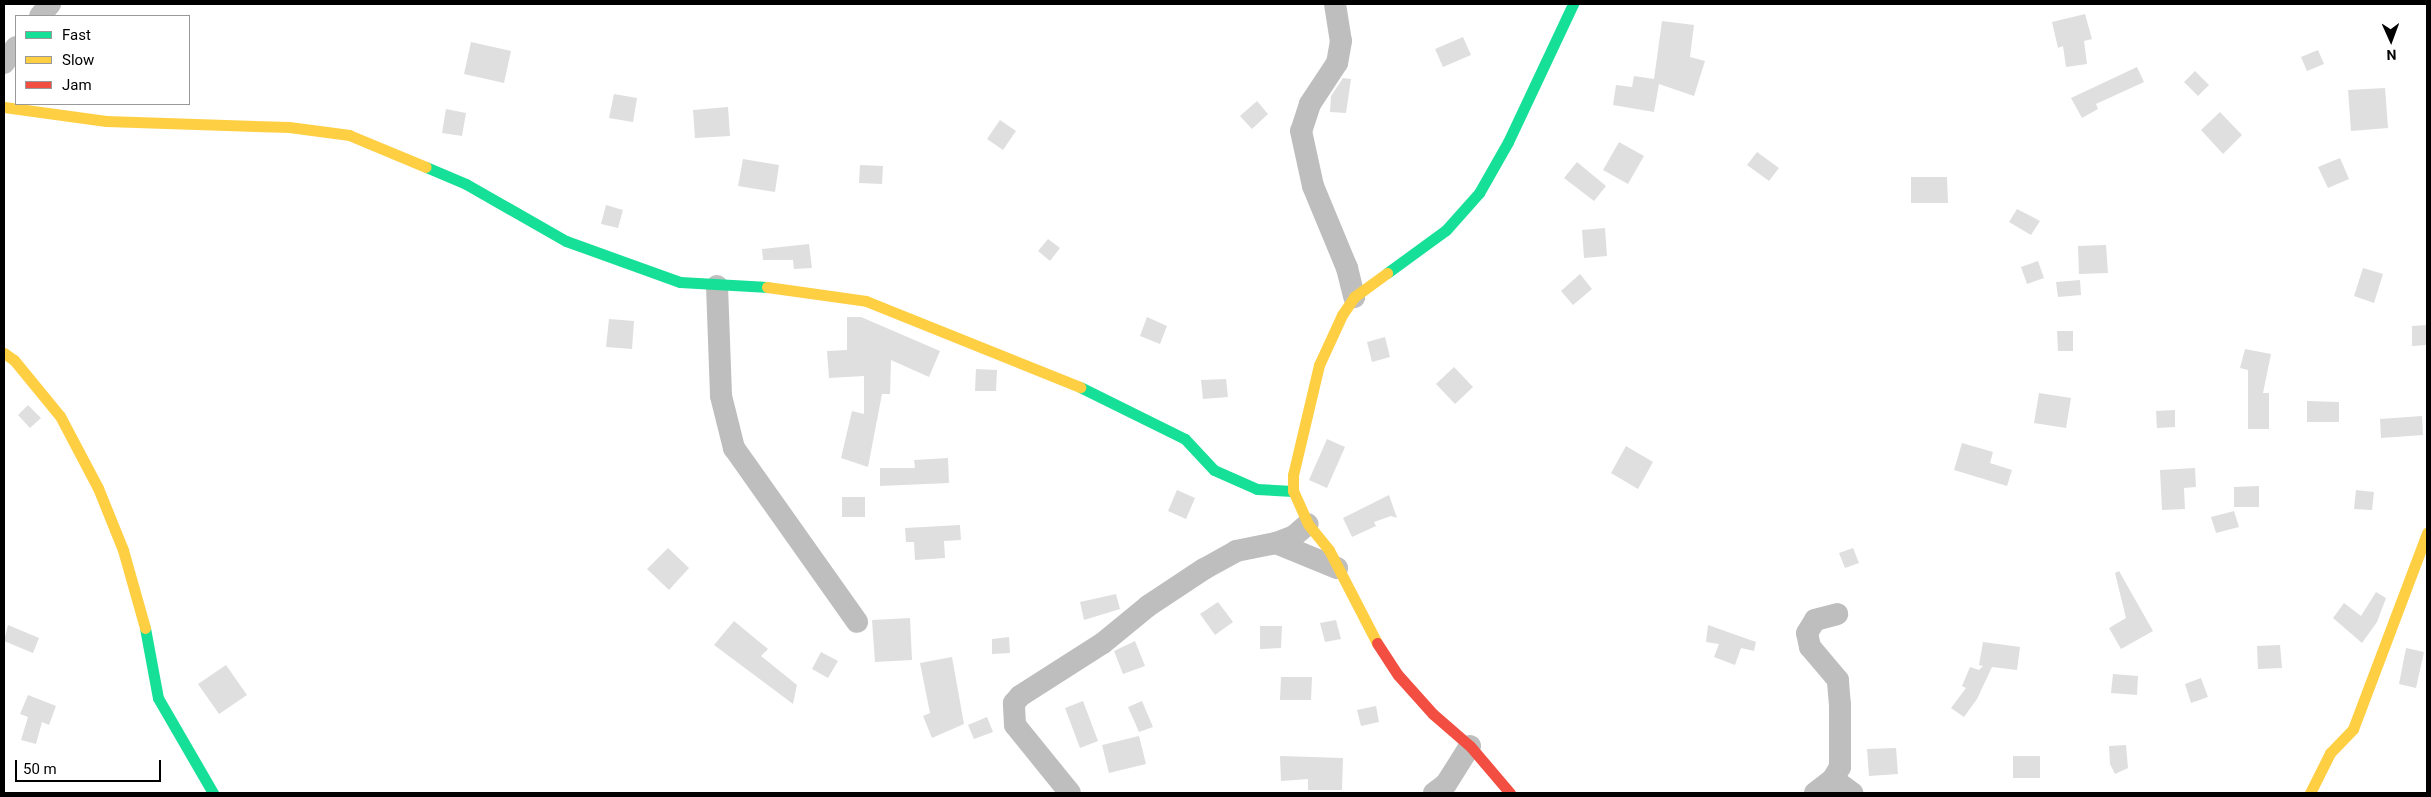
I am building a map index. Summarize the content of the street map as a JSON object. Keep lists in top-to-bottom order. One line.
{"legend":["Fast","Slow","Jam"],"scale_bar":"50 m","north":"bottom"}
